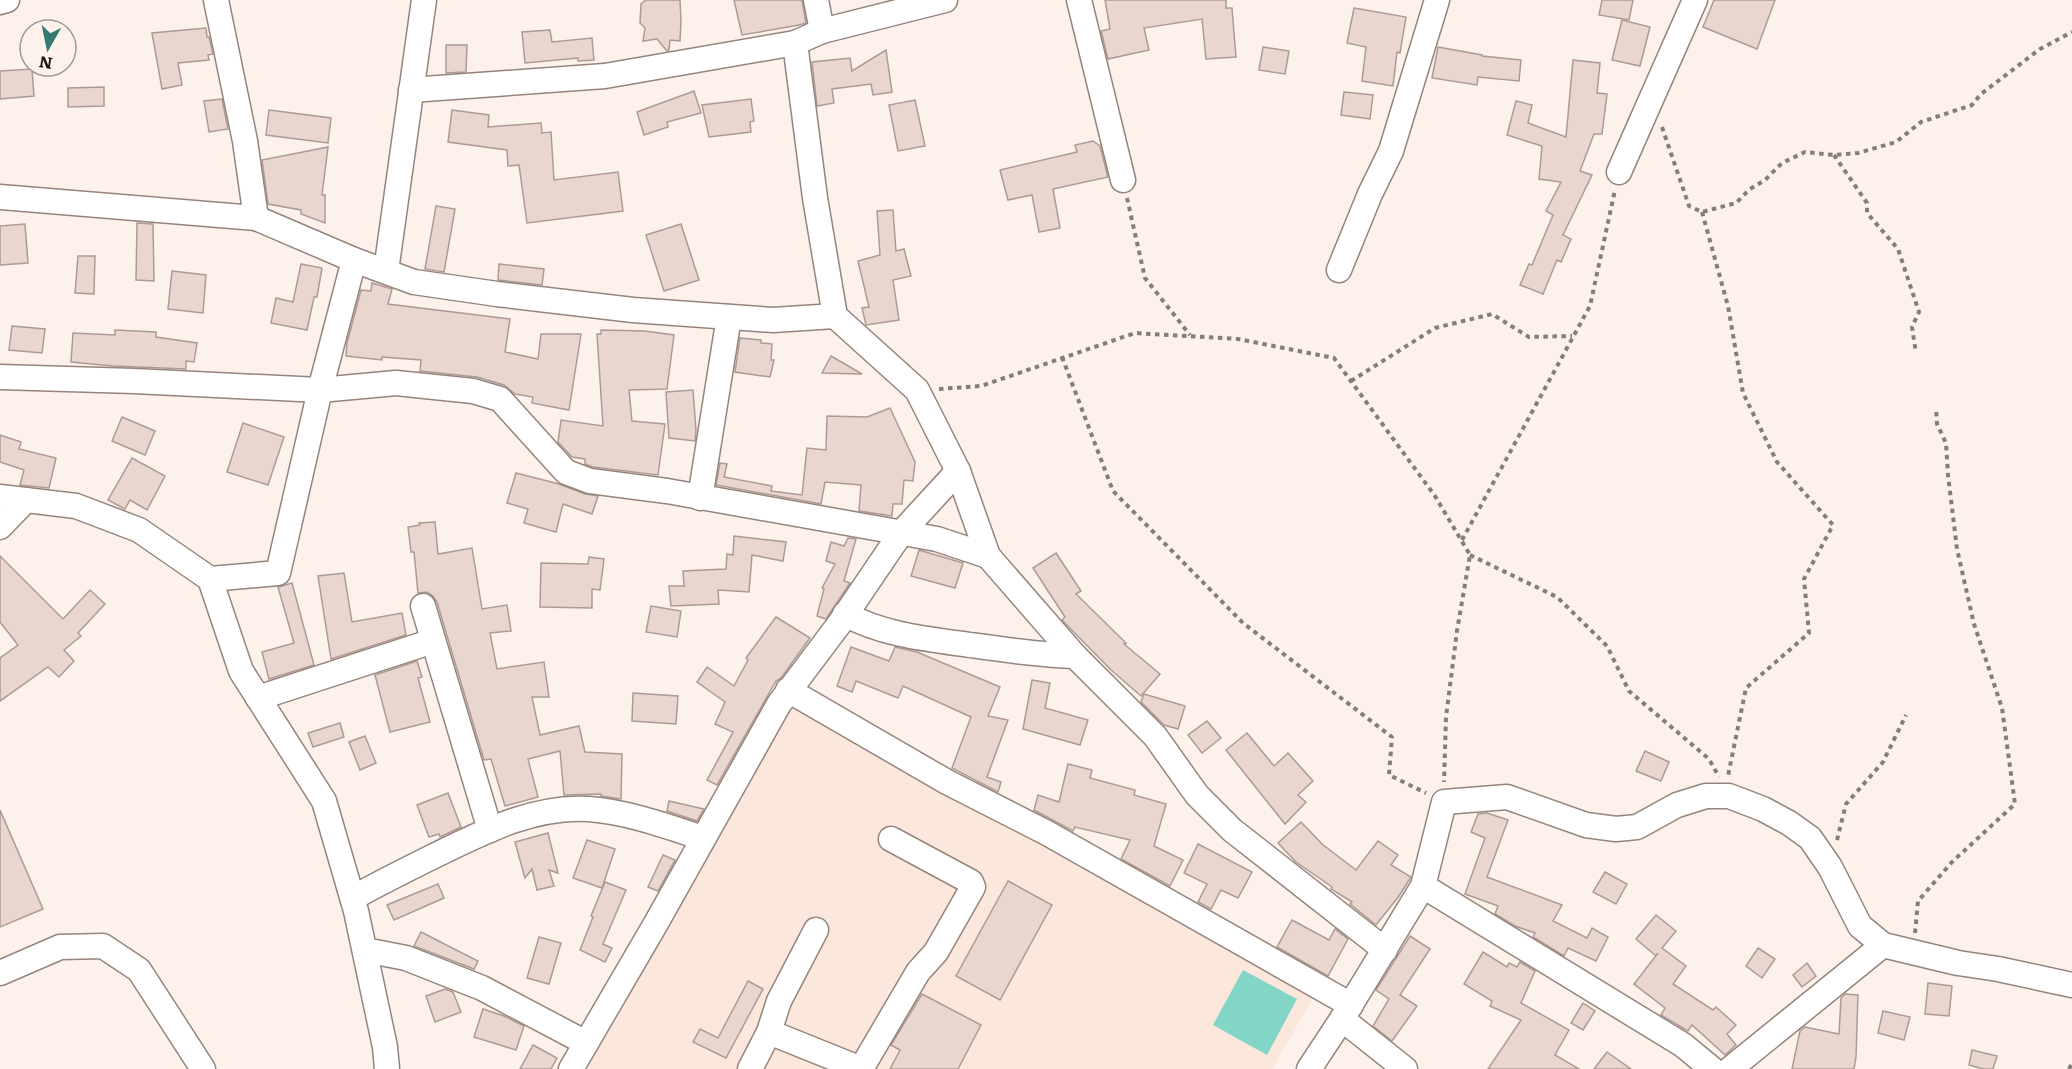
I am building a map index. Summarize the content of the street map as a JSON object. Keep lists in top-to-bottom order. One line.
{"north":"bottom"}
